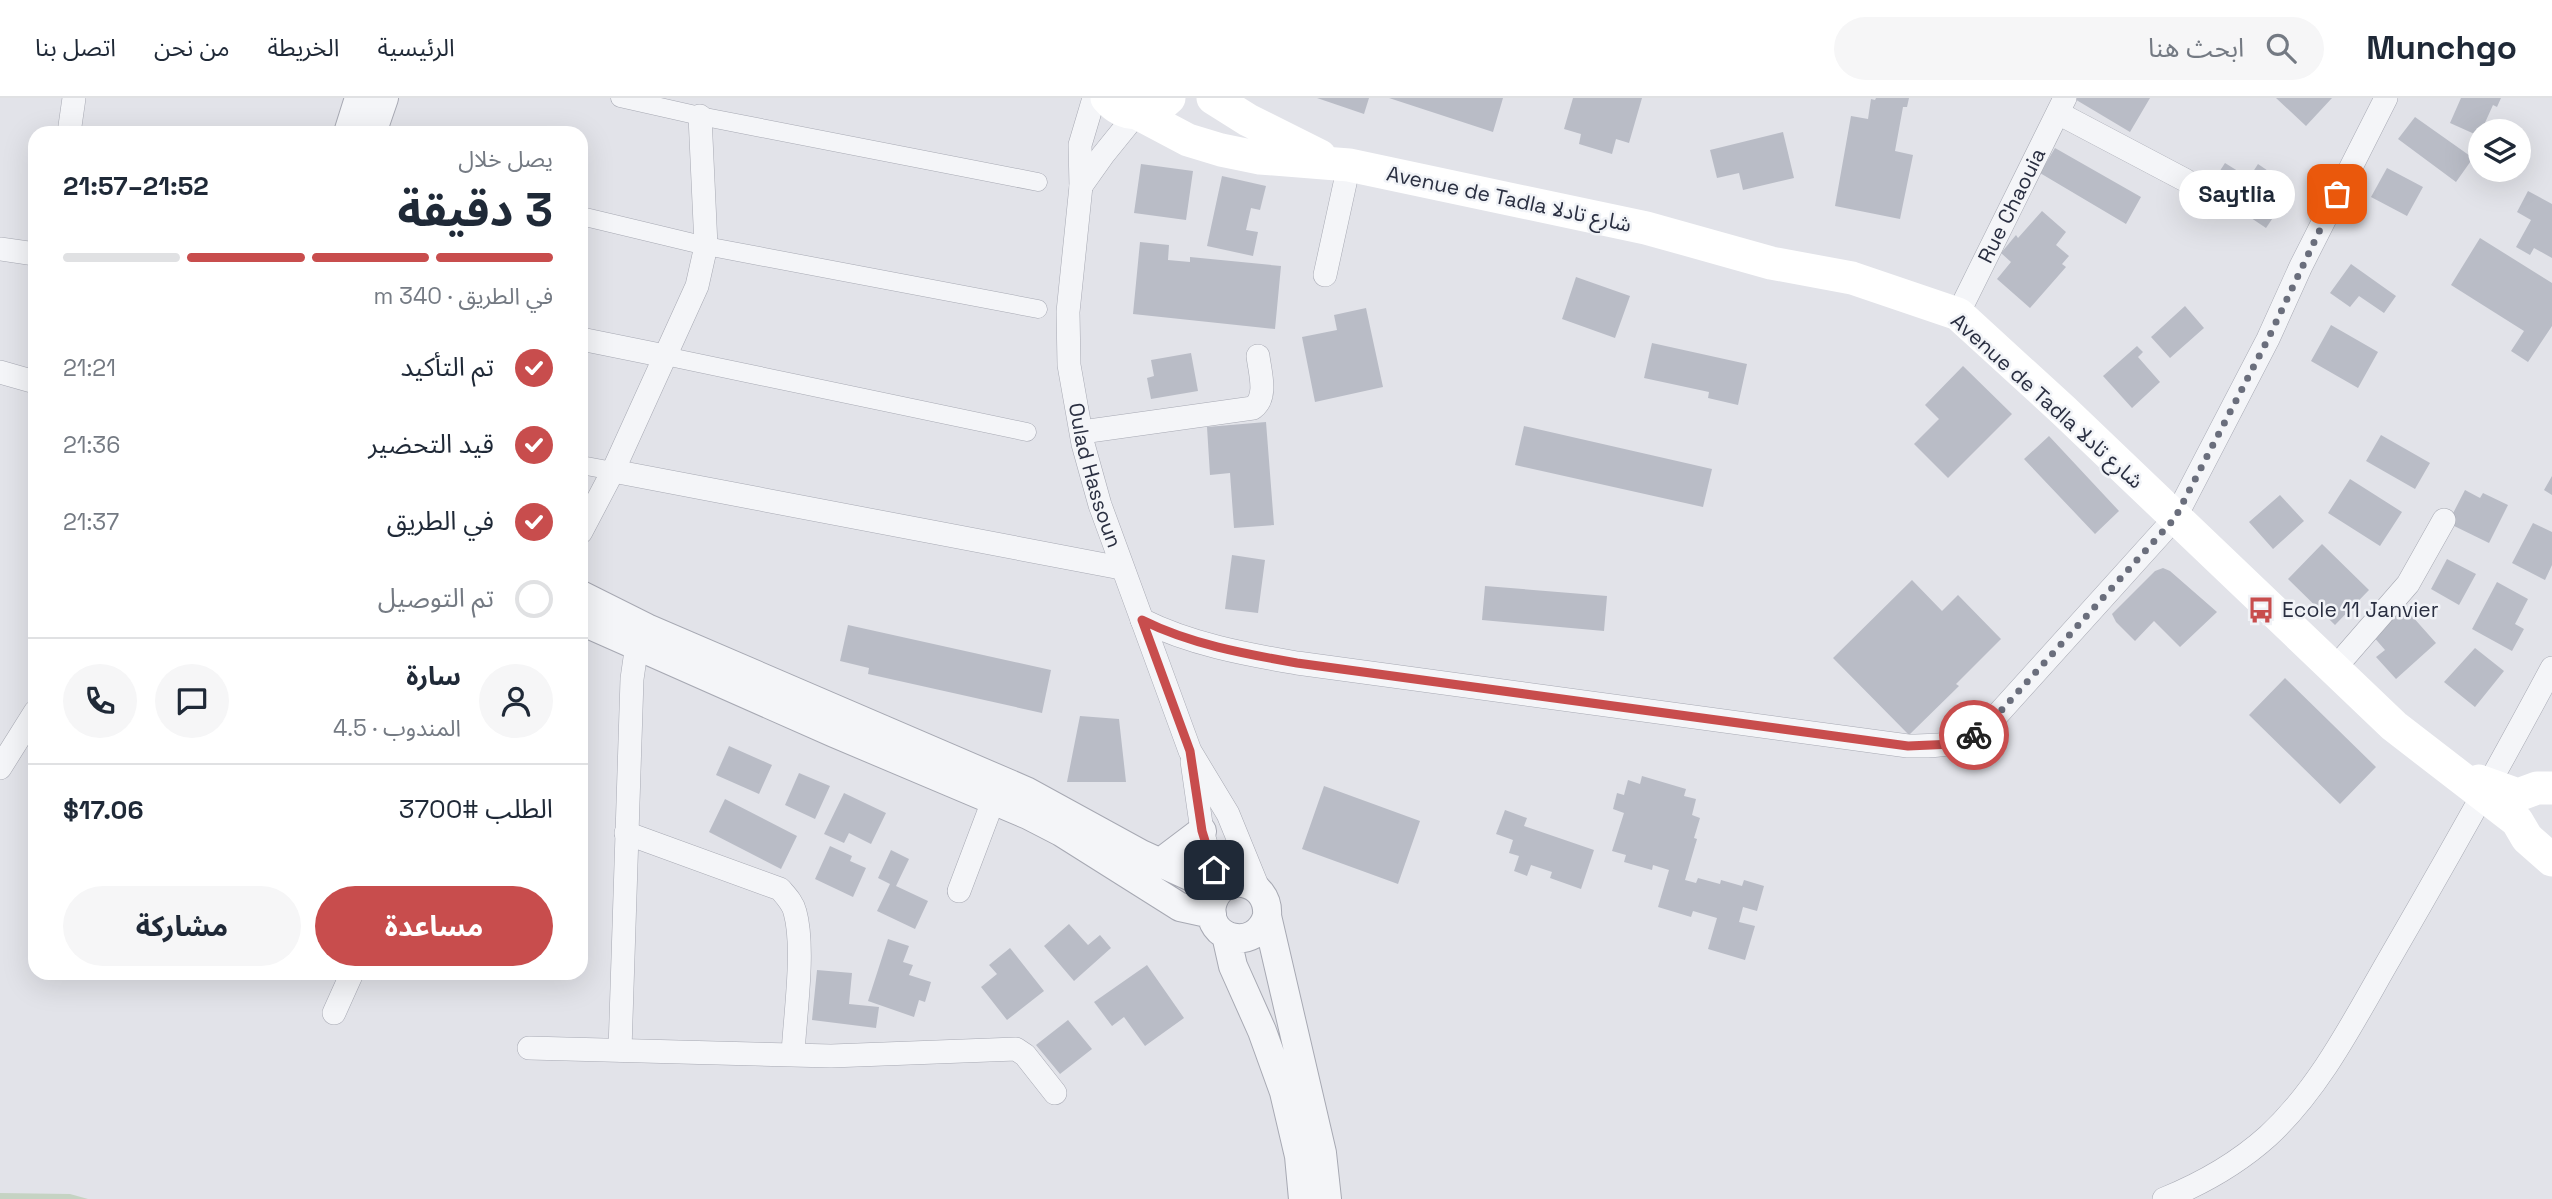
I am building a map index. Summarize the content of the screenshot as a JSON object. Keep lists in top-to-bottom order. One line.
{"streets":{"main road":["Avenue de Tadla شارع تادلا"],"street":["Rue Chaouia","Oulad Hassoun"]},"crossings":[["Avenue de Tadla شارع تادلا","Rue Chaouia"],["Avenue de Tadla شارع تادلا","Oulad Hassoun"]],"places":{"other":["Saytlia"],"bus stop":["Ecole 11 Janvier"]},"page":{"header":"Munchgo","search":"ابحث هنا","nav":["الرئيسية","الخريطة","من نحن","اتصل بنا"],"heading":["3 دقيقة","يصل خلال","21:52–21:57"],"panel":["سارة","المندوب · 4.5","الطلب #3700","$17.06"],"bubble":"Saytlia","bar":"في الطريق · 340 m","list":[["تم التأكيد","21:21"],["قيد التحضير","21:36"],["في الطريق","21:37"],"تم التوصيل"],"buttons":["مساعدة","مشاركة"]}}
